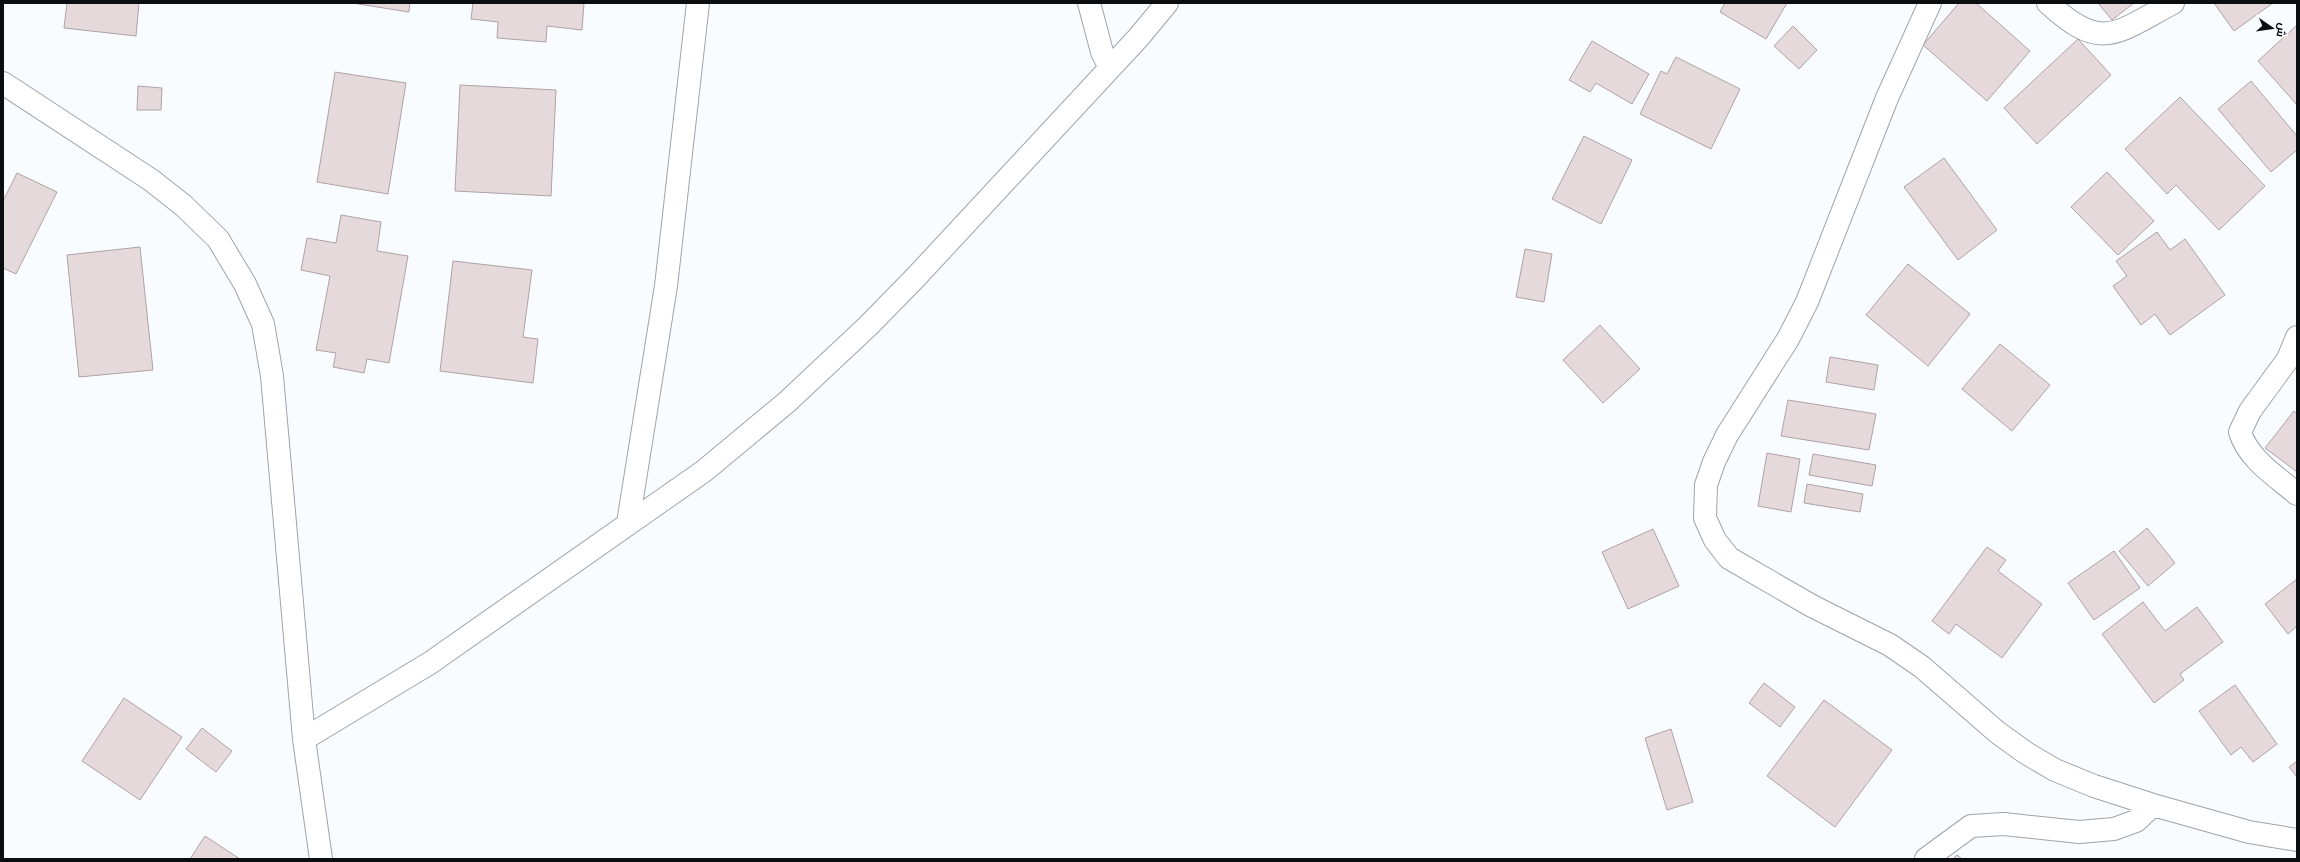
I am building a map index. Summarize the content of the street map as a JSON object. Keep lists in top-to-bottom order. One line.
{"north":"right"}
